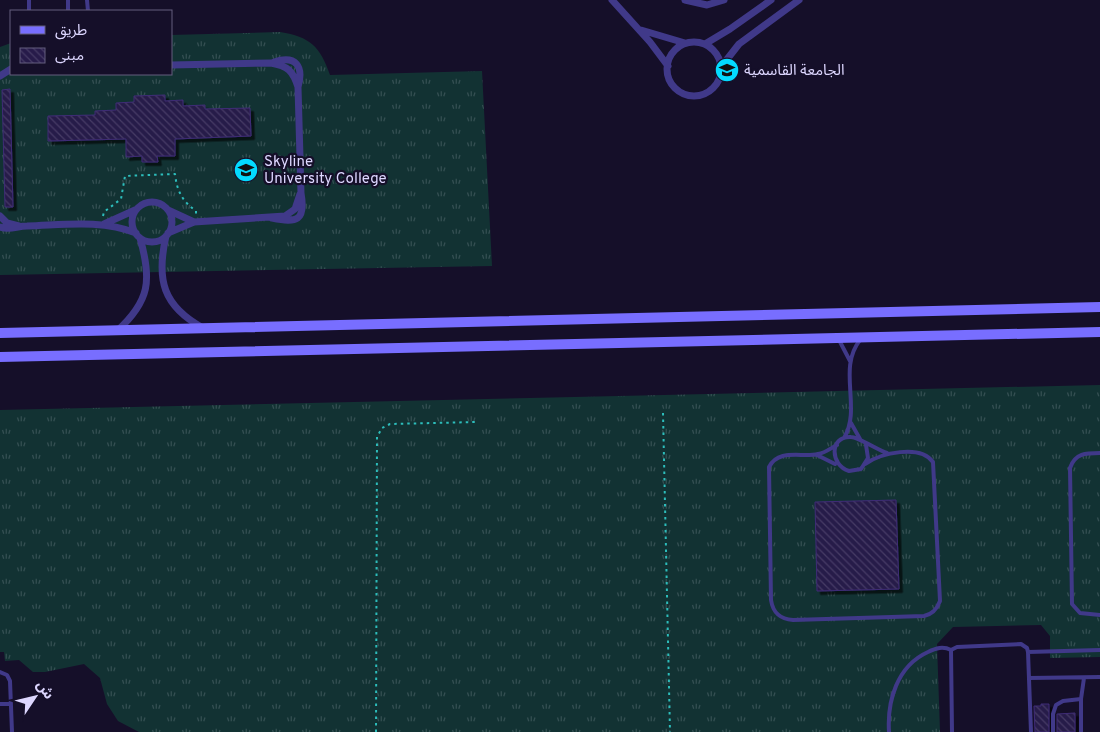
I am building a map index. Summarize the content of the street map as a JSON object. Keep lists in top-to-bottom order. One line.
{"places":{"school or university":["الجامعة القاسمية","Skyline University College"]},"legend":["طريق","مبنى"],"north":"top right"}
